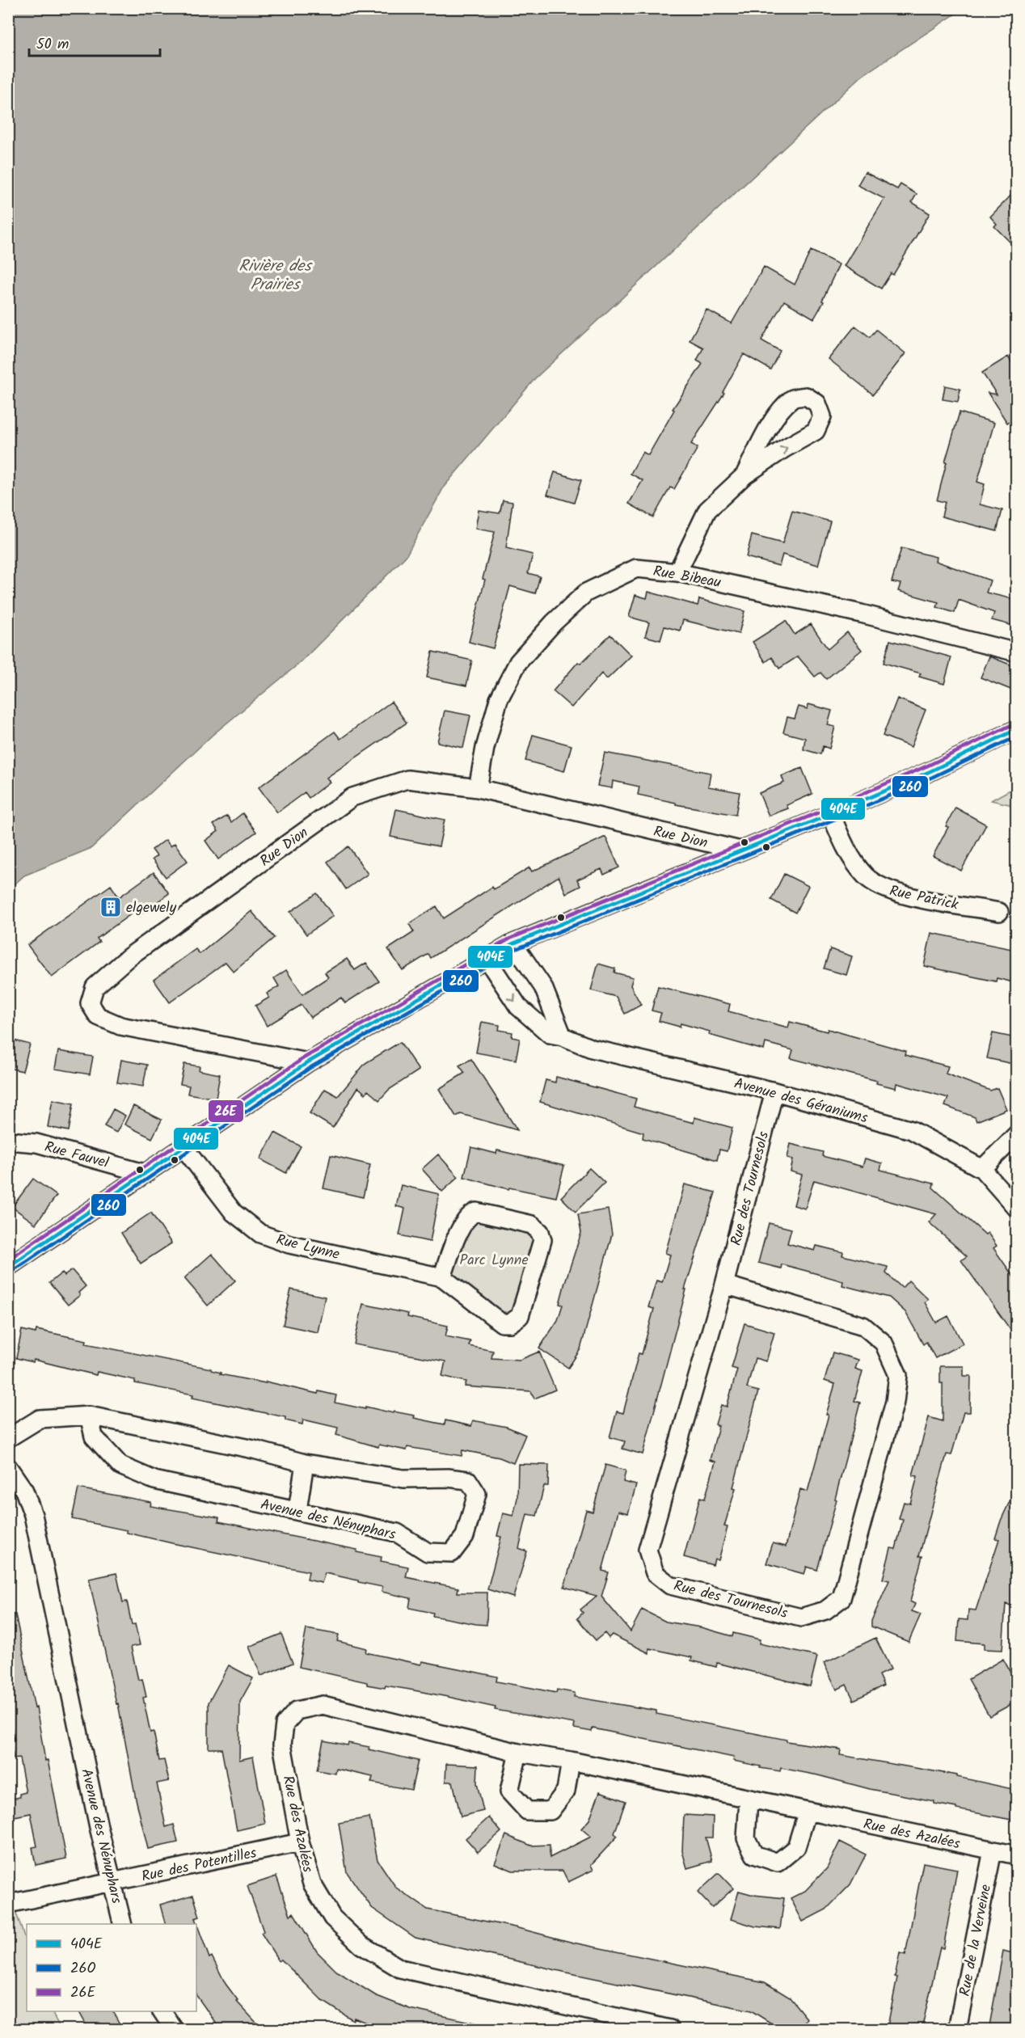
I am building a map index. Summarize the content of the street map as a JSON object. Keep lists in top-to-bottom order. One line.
{"streets":{"street":["Rue Bibeau","Rue Dion","Rue Patrick","Avenue des Géraniums","Rue Fauvel","Rue des Tournesols","Rue Lynne","Avenue des Nénuphars","Rue des Azalées","Rue des Potentilles","Rue de la Verveine"]},"crossings":[["Rue Bibeau","Rue Dion"],["Avenue des Géraniums","Rue des Tournesols"],["Avenue des Nénuphars","Rue des Potentilles"],["Rue des Azalées","Rue des Potentilles"],["Rue des Azalées","Rue de la Verveine"]],"water":["Rivière des Prairies"],"parks":["Parc Lynne"],"places":{"building":["elgewely"]},"lines":["transit line 26E","transit line 404E","transit line 26O"],"legend":["404E","26O","26E"],"scale_bar":"50 m"}
